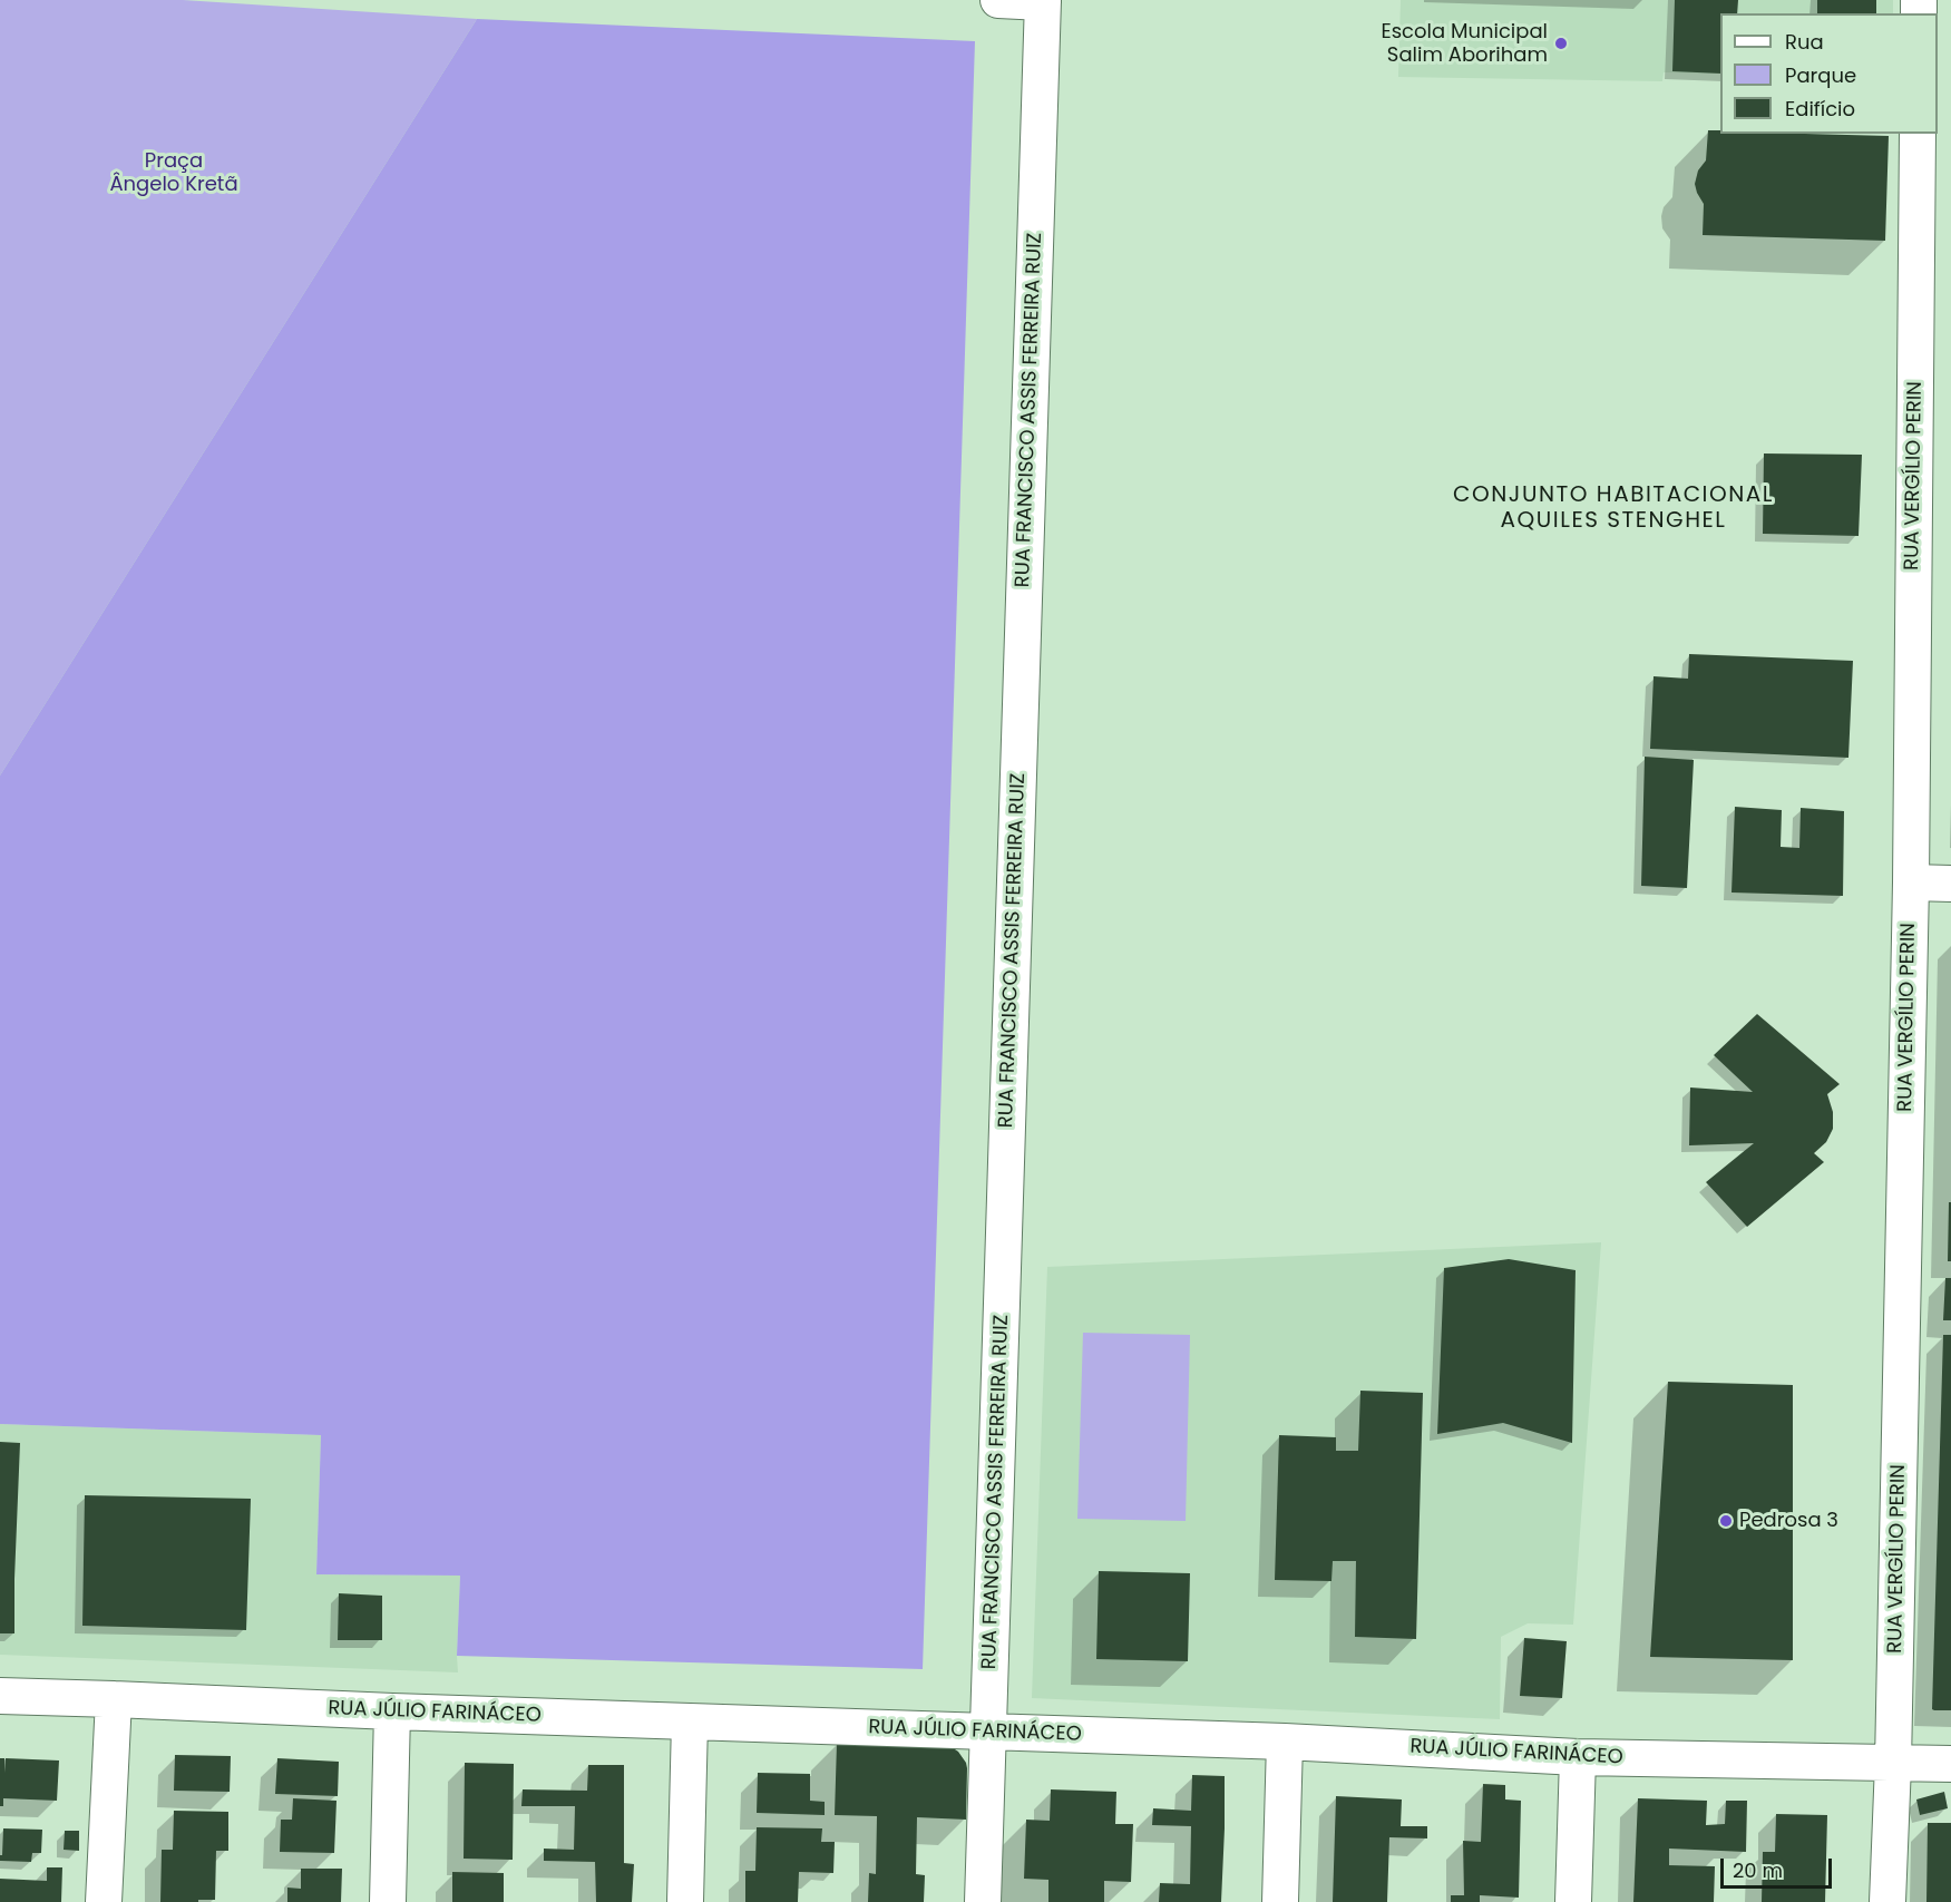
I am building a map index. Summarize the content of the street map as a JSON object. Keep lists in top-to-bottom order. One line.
{"streets":{"street":["RUA FRANCISCO ASSIS FERREIRA RUIZ","RUA VERGÍLIO PERIN","RUA JÚLIO FARINÁCEO"]},"crossings":[["RUA FRANCISCO ASSIS FERREIRA RUIZ","RUA JÚLIO FARINÁCEO"],["RUA VERGÍLIO PERIN","RUA JÚLIO FARINÁCEO"]],"districts":["CONJUNTO HABITACIONAL AQUILES STENGHEL"],"parks":["Praça Ângelo Kretã"],"places":["Escola Municipal Salim Aboriham","Pedrosa 3"],"legend":["Rua","Parque","Edifício"],"scale_bar":"20 m"}
